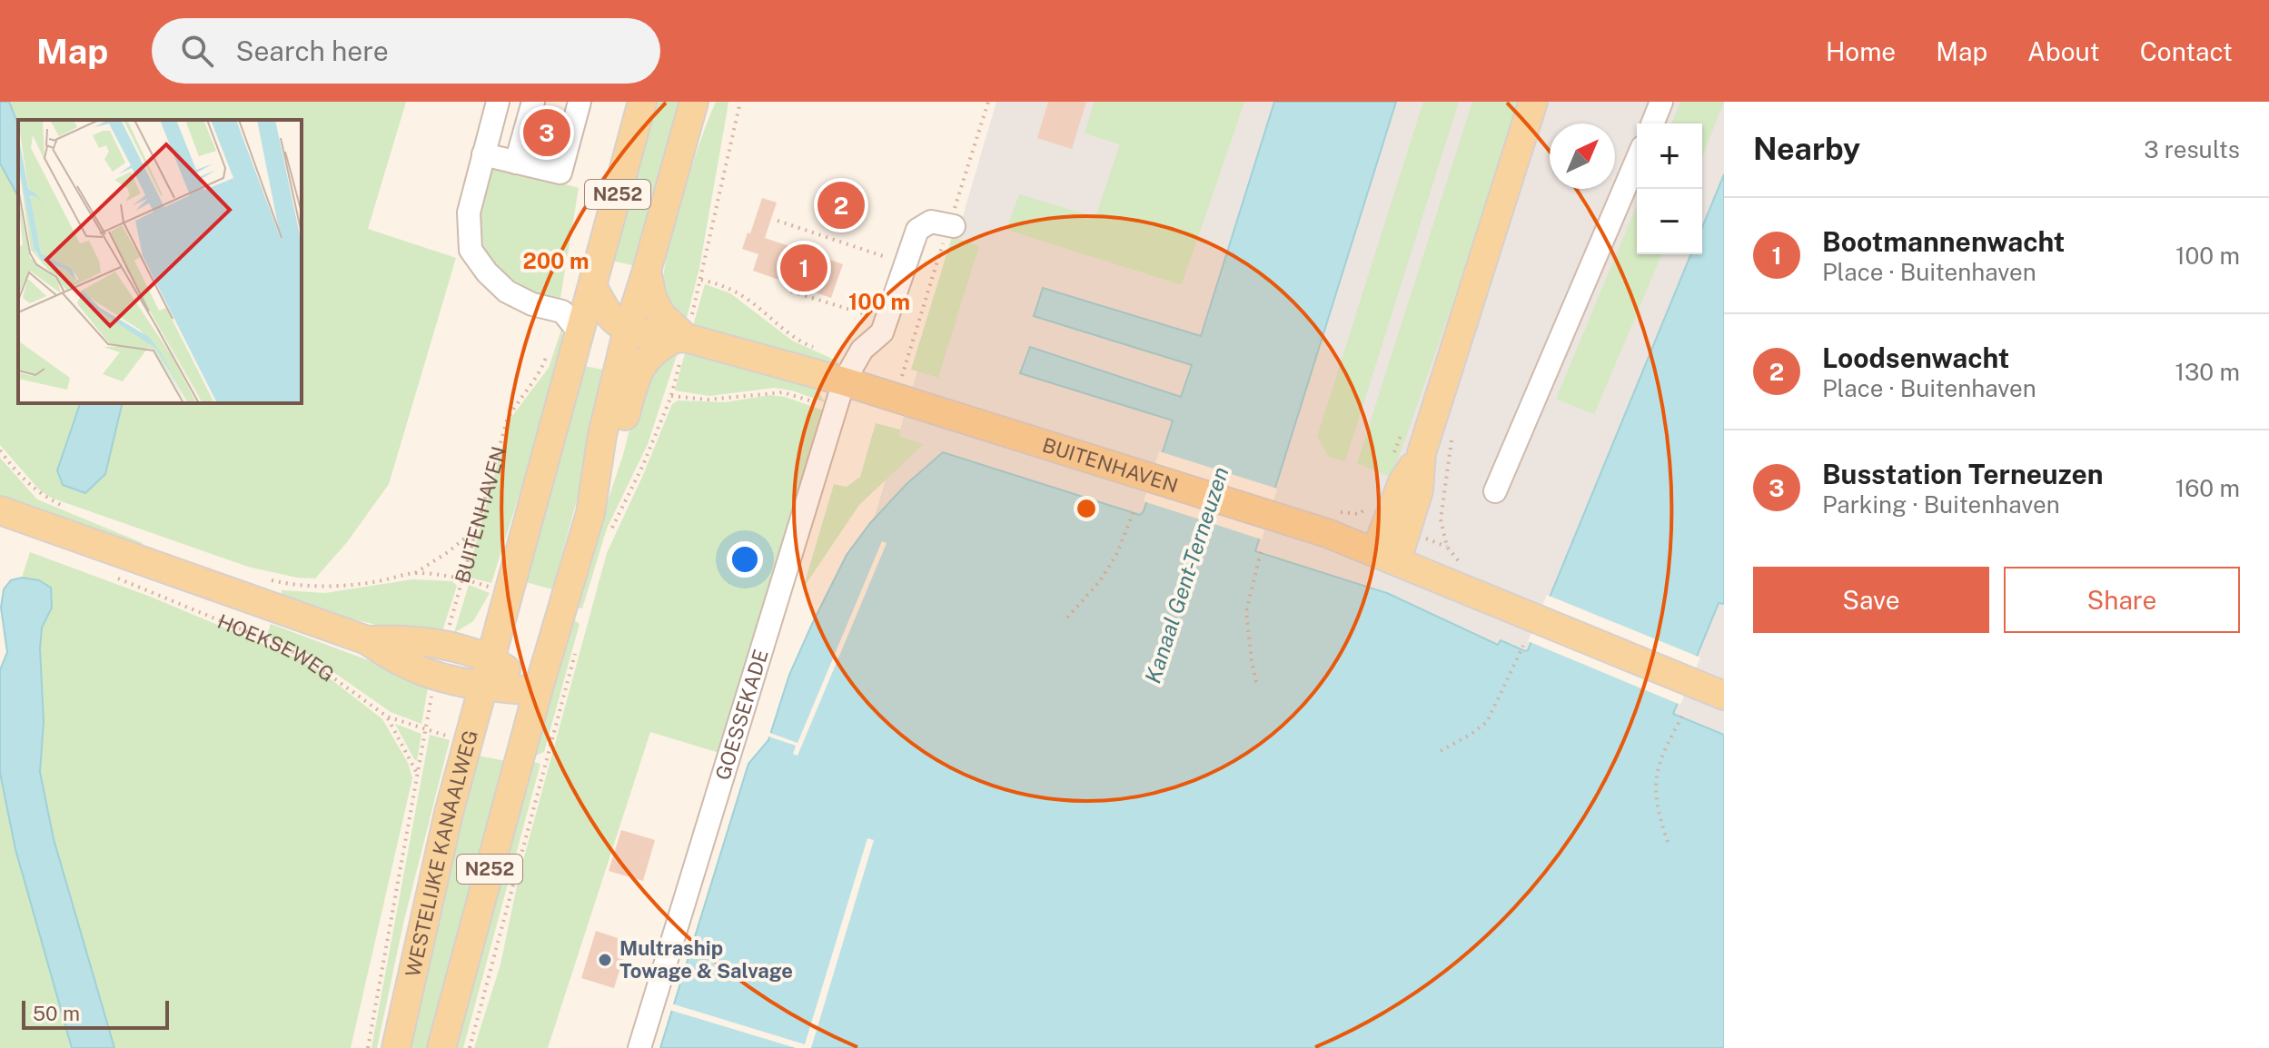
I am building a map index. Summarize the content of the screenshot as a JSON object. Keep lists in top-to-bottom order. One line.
{"streets":{"main road":["N252","BUITENHAVEN","HOEKSEWEG","WESTELIJKE KANAALWEG"],"street":["GOESSEKADE"]},"crossings":[["N252","BUITENHAVEN"],["N252","HOEKSEWEG"],["N252","WESTELIJKE KANAALWEG"],["BUITENHAVEN","HOEKSEWEG"],["BUITENHAVEN","GOESSEKADE"],["HOEKSEWEG","WESTELIJKE KANAALWEG"]],"water":["Kanaal Gent-Terneuzen"],"places":["Multraship Towage & Salvage"],"scale_bar":"50 m","north":"top right","page":{"header":"Map","search":"Search here","nav":["Home","Map","About","Contact"],"heading":["Nearby","3 results"],"pins":["3","2","1"],"map_buttons":["+","−"],"list":[{"mark":"1","name":"Bootmannenwacht","note":"Place · Buitenhaven","value":"100 m"},{"mark":"2","name":"Loodsenwacht","note":"Place · Buitenhaven","value":"130 m"},{"mark":"3","name":"Busstation Terneuzen","note":"Parking · Buitenhaven","value":"160 m"}],"buttons":["Save","Share"],"scale":"50 m"},"rings":["200 m","100 m"]}
